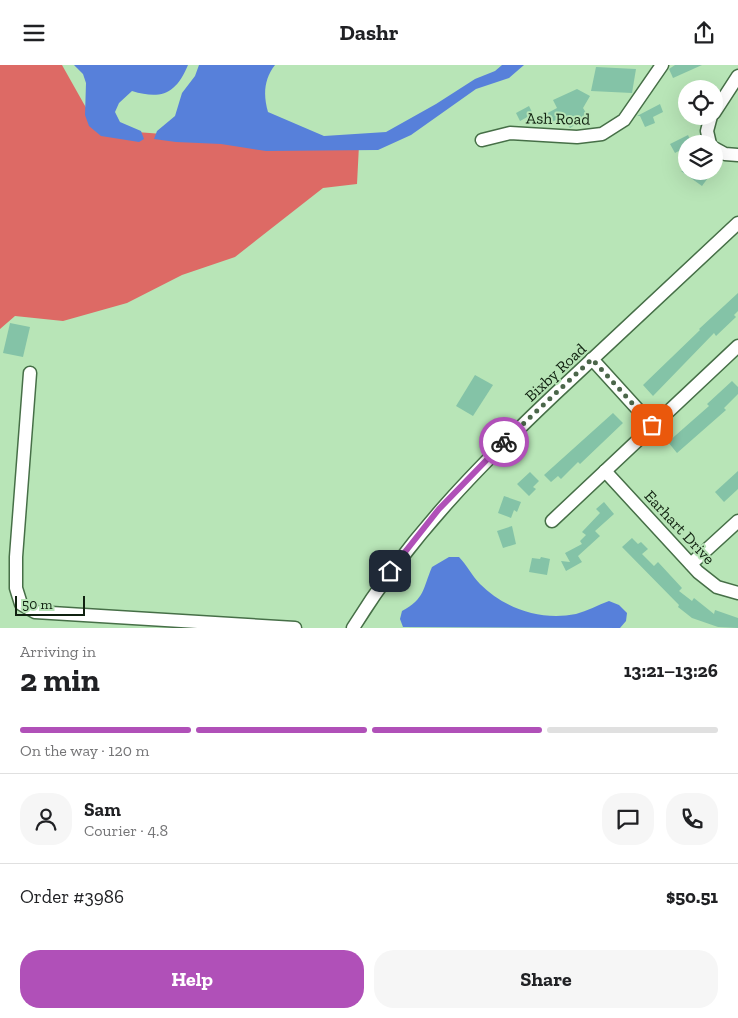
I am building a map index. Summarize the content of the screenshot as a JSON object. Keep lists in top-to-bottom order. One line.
{"streets":{"street":["Ash Road","Bixby Road","Earhart Drive"]},"scale_bar":"50 m","page":{"header":"Dashr","scale":"50 m","heading":["2 min","Arriving in","13:21–13:26"],"panel":["Sam","Courier · 4.8","Order #3986","$50.51"],"bar":"On the way · 120 m","buttons":["Help","Share"]}}
